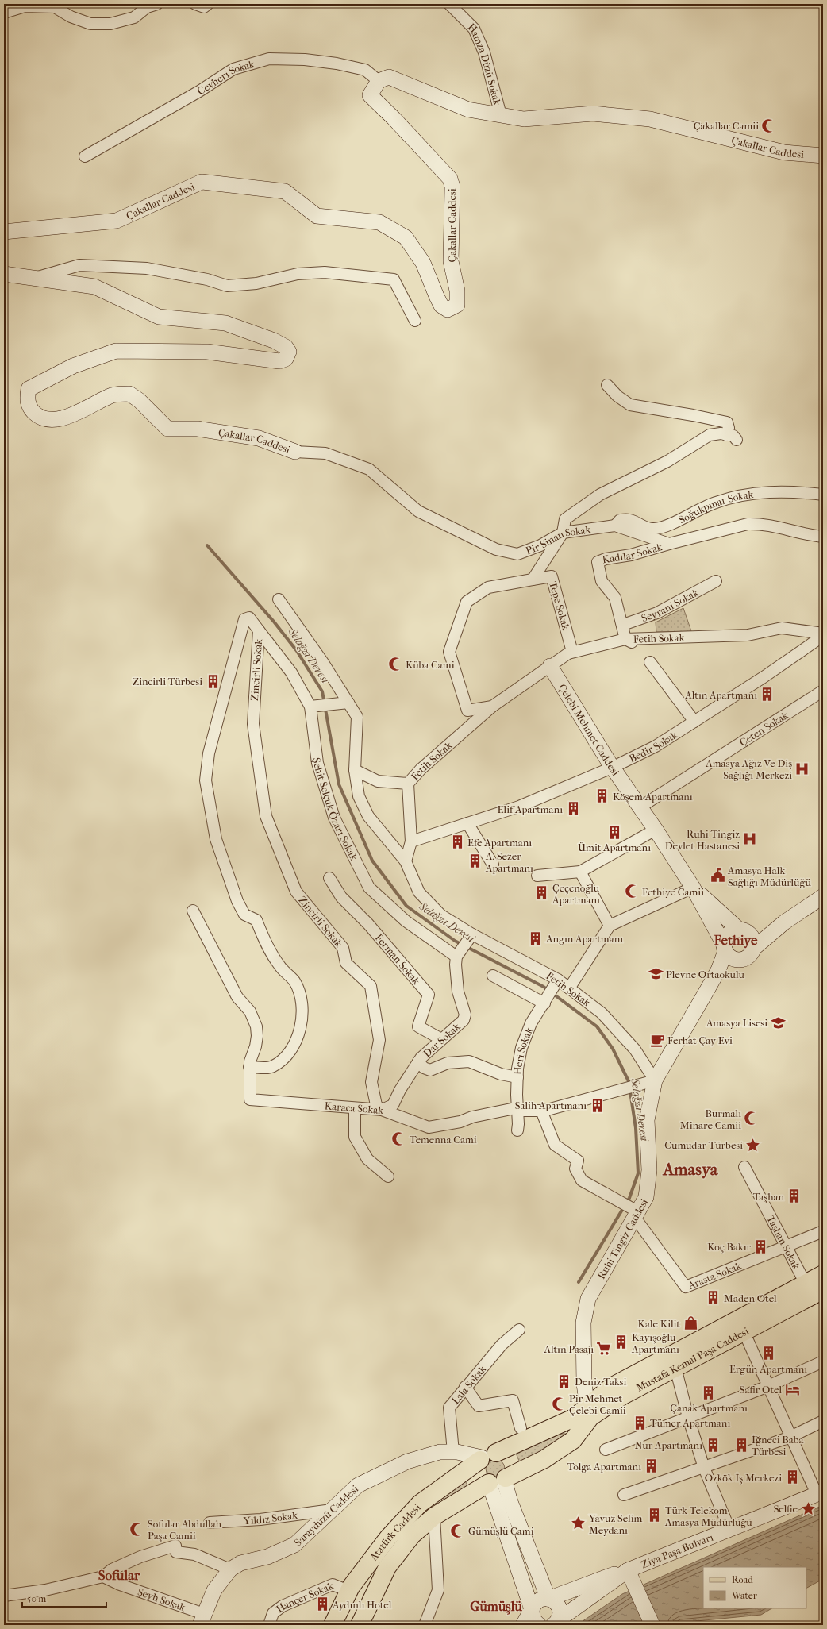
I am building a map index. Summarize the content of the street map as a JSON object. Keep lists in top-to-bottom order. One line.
{"streets":{"main road":["Mustafa Kemal Paşa Caddesi","Atatürk Caddesi"],"street":["Hamza Düzü Sokak","Cevheri Sokak","Çakallar Caddesi","Soğukpınar Sokak","Pir Sinan Sokak","Kadılar Sokak","Seyrani Sokak","Tepe Sokak","Fetih Sokak","Zincirli Sokak","Çeten Sokak","Çelebi Mehmet Caddesi","Bedir Sokak","Şehit Selçuk Özarı Sokak","Ferman Sokak","Dar Sokak","Heri Sokak","Karaca Sokak","Ruhi Tingiz Caddesi","Taşhan Sokak","Arasta Sokak","Lala Sokak","Saraydüzü Caddesi","Yıldız Sokak","Ziya Paşa Bulvarı","Şeyh Sokak","Hançer Sokak"]},"crossings":[["Hamza Düzü Sokak","Çakallar Caddesi"],["Cevheri Sokak","Çakallar Caddesi"],["Çakallar Caddesi","Pir Sinan Sokak"],["Soğukpınar Sokak","Pir Sinan Sokak"],["Pir Sinan Sokak","Kadılar Sokak"],["Pir Sinan Sokak","Tepe Sokak"],["Kadılar Sokak","Seyrani Sokak"],["Kadılar Sokak","Fetih Sokak"],["Tepe Sokak","Fetih Sokak"],["Fetih Sokak","Çelebi Mehmet Caddesi"],["Fetih Sokak","Bedir Sokak"],["Fetih Sokak","Heri Sokak"],["Fetih Sokak","Karaca Sokak"],["Fetih Sokak","Ruhi Tingiz Caddesi"],["Zincirli Sokak","Şehit Selçuk Özarı Sokak"],["Zincirli Sokak","Dar Sokak"],["Zincirli Sokak","Karaca Sokak"],["Çeten Sokak","Çelebi Mehmet Caddesi"],["Çelebi Mehmet Caddesi","Bedir Sokak"],["Çelebi Mehmet Caddesi","Ruhi Tingiz Caddesi"],["Şehit Selçuk Özarı Sokak","Dar Sokak"],["Ferman Sokak","Dar Sokak"],["Dar Sokak","Karaca Sokak"],["Heri Sokak","Karaca Sokak"],["Karaca Sokak","Ruhi Tingiz Caddesi"],["Ruhi Tingiz Caddesi","Arasta Sokak"],["Ruhi Tingiz Caddesi","Mustafa Kemal Paşa Caddesi"],["Taşhan Sokak","Arasta Sokak"],["Taşhan Sokak","Mustafa Kemal Paşa Caddesi"],["Mustafa Kemal Paşa Caddesi","Saraydüzü Caddesi"],["Mustafa Kemal Paşa Caddesi","Atatürk Caddesi"],["Lala Sokak","Saraydüzü Caddesi"],["Saraydüzü Caddesi","Yıldız Sokak"],["Saraydüzü Caddesi","Atatürk Caddesi"],["Saraydüzü Caddesi","Şeyh Sokak"],["Atatürk Caddesi","Hançer Sokak"]],"districts":["Fethiye","Amasya","Sofular","Gümüşlü"],"water":["Selağzı Deresi"],"places":{"mosque":["Çakallar Camii","Küba Cami","Fethiye Camii","Burmalı Minare Camii","Temenna Cami","Pir Mehmet Çelebi Camii","Sofular Abdullah Paşa Camii","Gümüşlü Cami"],"building":["Zincirli Türbesi","Altın Apartmanı","Köşem Apartmanı","Elif Apartmanı","Ümit Apartmanı","Efe Apartmanı","A. Sezer Apartmanı","Çeçenoğlu Apartmanı","Angın Apartmanı","Salih Apartmanı","Taşhan","Koç Bakır","Maden Otel","Kayışoğlu Apartmanı","Ergün Apartmanı","Deniz Taksi","Çanak Apartmanı","Tümer Apartmanı","Nur Apartmanı","İğneci Baba Türbesi","Tolga Apartmanı","Özkök İş Merkezi","Türk Telekom Amasya Müdürlüğü","Aydınlı Hotel"],"hospital":["Amasya Ağız Ve Diş Sağlığı Merkezi","Ruhi Tingiz Devlet Hastanesi"],"public building":["Amasya Halk Sağlığı Müdürlüğü"],"school or university":["Plevne Ortaokulu","Amasya Lisesi"],"cafe":["Ferhat Çay Evi"],"place":["Cumudar Türbesi","Selfie","Yavuz Selim Meydanı"],"shop":["Kale Kilit"],"supermarket":["Altın Pasajı"],"hotel":["Safir Otel"]},"legend":["Road","Water"],"scale_bar":"50 m"}
